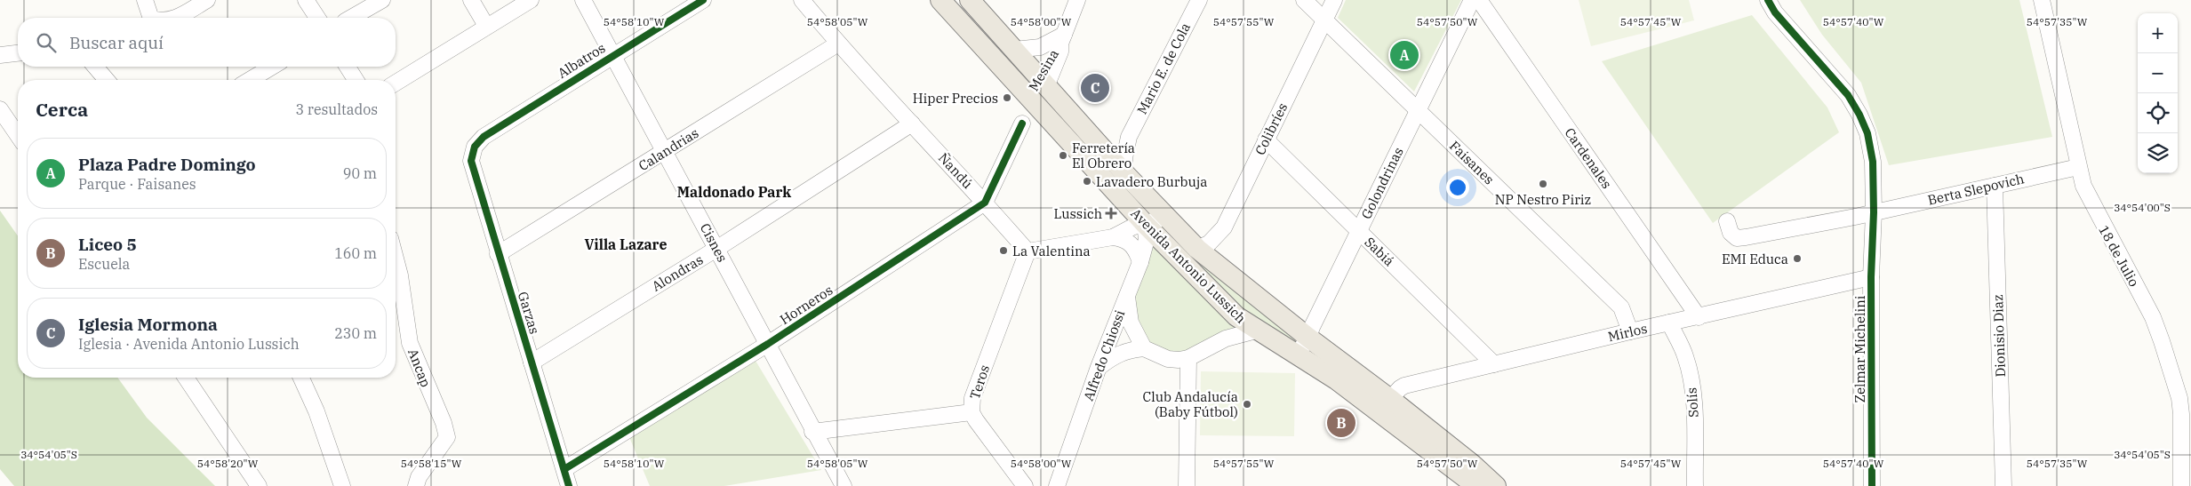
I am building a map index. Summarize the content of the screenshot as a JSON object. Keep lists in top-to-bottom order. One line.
{"streets":{"main road":["Avenida Antonio Lussich"],"street":["Albatros","Mario E. de Cola","Mesina","Colibríes","Calandrias","Cardenales","Faisanes","Ñandú","Golondrinas","Berta Slepovich","Cisnes","Sabiá","18 de Julio","Alondras","Horneros","Garzas","Mirlos","Dionisio Diaz","Zelmar Michelini","Alfredo Chiossi","Ancap","Teros","Solís"]},"crossings":[["Albatros","Cisnes"],["Albatros","Garzas"],["Mario E. de Cola","Avenida Antonio Lussich"],["Mesina","Avenida Antonio Lussich"],["Colibríes","Faisanes"],["Colibríes","Sabiá"],["Colibríes","Avenida Antonio Lussich"],["Calandrias","Ñandú"],["Calandrias","Cisnes"],["Calandrias","Garzas"],["Cardenales","Mirlos"],["Faisanes","Golondrinas"],["Faisanes","Mirlos"],["Ñandú","Alondras"],["Ñandú","Horneros"],["Ñandú","Teros"],["Golondrinas","Sabiá"],["Golondrinas","Avenida Antonio Lussich"],["Berta Slepovich","18 de Julio"],["Berta Slepovich","Dionisio Diaz"],["Berta Slepovich","Zelmar Michelini"],["Cisnes","Alondras"],["Cisnes","Horneros"],["Cisnes","Teros"],["Sabiá","Mirlos"],["Avenida Antonio Lussich","Mirlos"],["Avenida Antonio Lussich","Alfredo Chiossi"],["Alondras","Garzas"],["Horneros","Garzas"],["Mirlos","Zelmar Michelini"],["Mirlos","Solís"]],"districts":["Maldonado Park","Villa Lazare"],"places":{"other":["Hiper Precios","Ferretería El Obrero","Lavadero Burbuja","NP Nestro Piriz","La Valentina","EMI Educa","Club Andalucía (Baby Fútbol)"],"health":["Lussich"]},"page":{"map_buttons":["+","−"],"search":"Buscar aquí","pins":["A","C","B"],"heading":["Cerca","3 resultados"],"list":[{"mark":"A","name":"Plaza Padre Domingo","note":"Parque · Faisanes","value":"90 m"},{"mark":"B","name":"Liceo 5","note":"Escuela","value":"160 m"},{"mark":"C","name":"Iglesia Mormona","note":"Iglesia · Avenida Antonio Lussich","value":"230 m"}]},"coordinates":["54°58'10\"W","54°58'05\"W","54°58'00\"W","54°57'55\"W","54°57'50\"W","54°57'45\"W","54°57'40\"W","54°57'35\"W","34°54'00\"S","34°54'05\"S","54°58'20\"W","54°58'15\"W"]}
